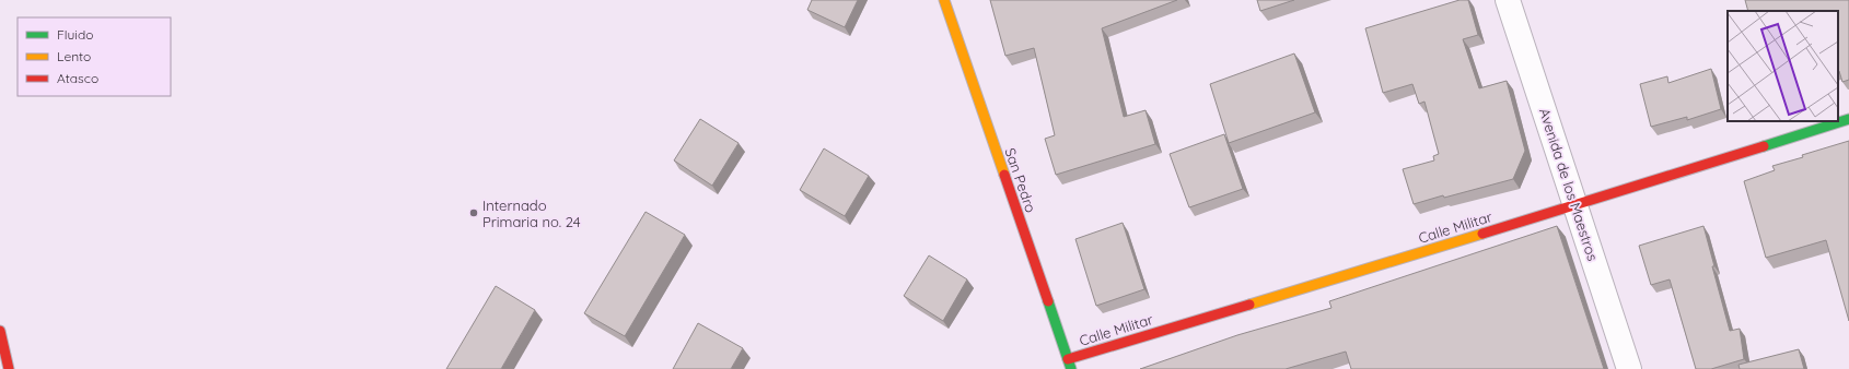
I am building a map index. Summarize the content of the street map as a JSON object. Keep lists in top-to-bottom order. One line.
{"streets":{"street":["San Pedro","Avenida de los Maestros","Calle Militar"]},"crossings":[["San Pedro","Calle Militar"],["Avenida de los Maestros","Calle Militar"]],"places":["Internado Primaria no. 24"],"legend":["Fluido","Lento","Atasco"]}
